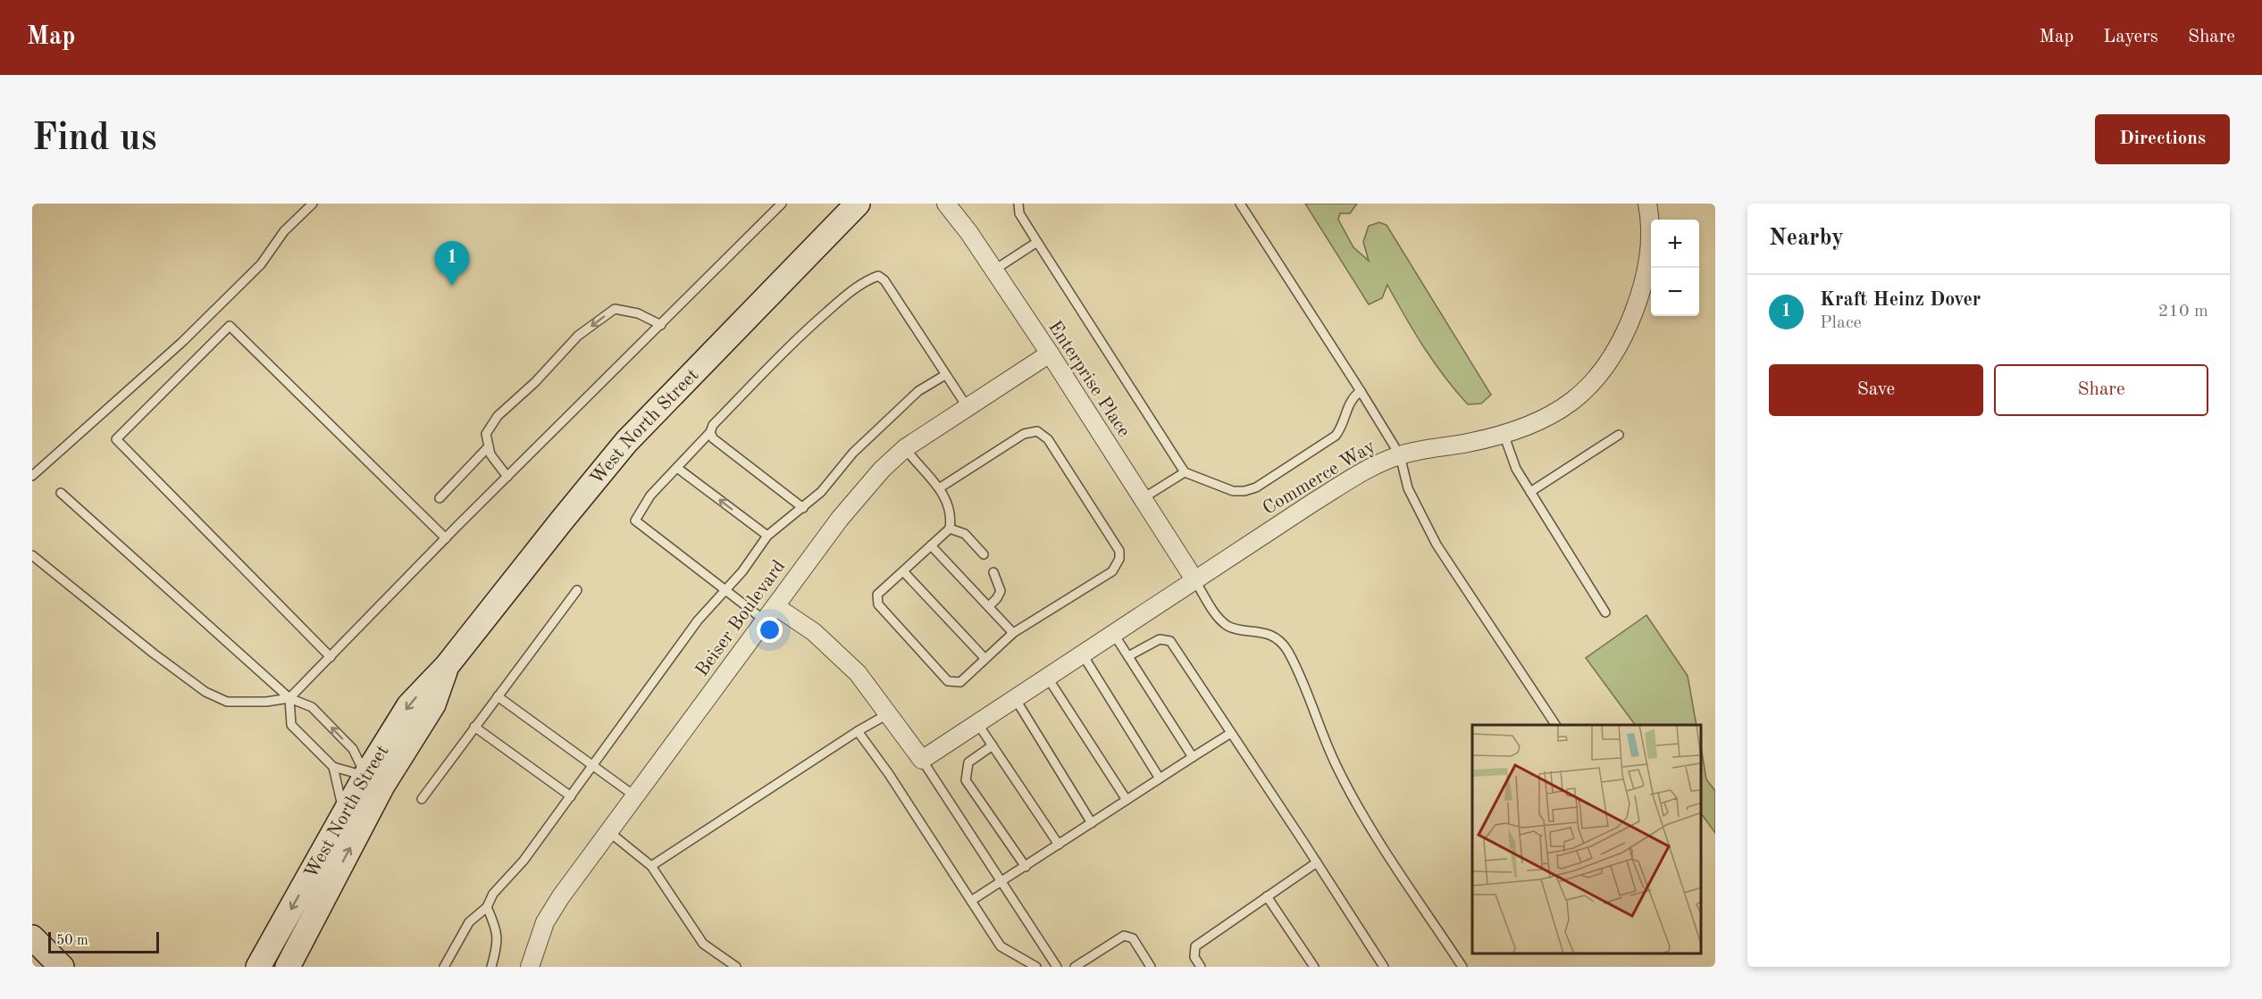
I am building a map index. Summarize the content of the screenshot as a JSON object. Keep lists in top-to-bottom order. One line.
{"streets":{"main road":["West North Street"],"street":["Enterprise Place","Commerce Way","Beiser Boulevard"]},"crossings":[["Enterprise Place","Commerce Way"],["Enterprise Place","Beiser Boulevard"]],"scale_bar":"50 m","page":{"header":"Map","nav":["Map","Layers","Share"],"buttons":["Directions",["Save","Share"]],"title":"Find us","heading":"Nearby","map_buttons":["+","−"],"pins":"1","list":[{"mark":"1","name":"Kraft Heinz Dover","note":"Place","value":"210 m"}],"scale":"50 m"}}
